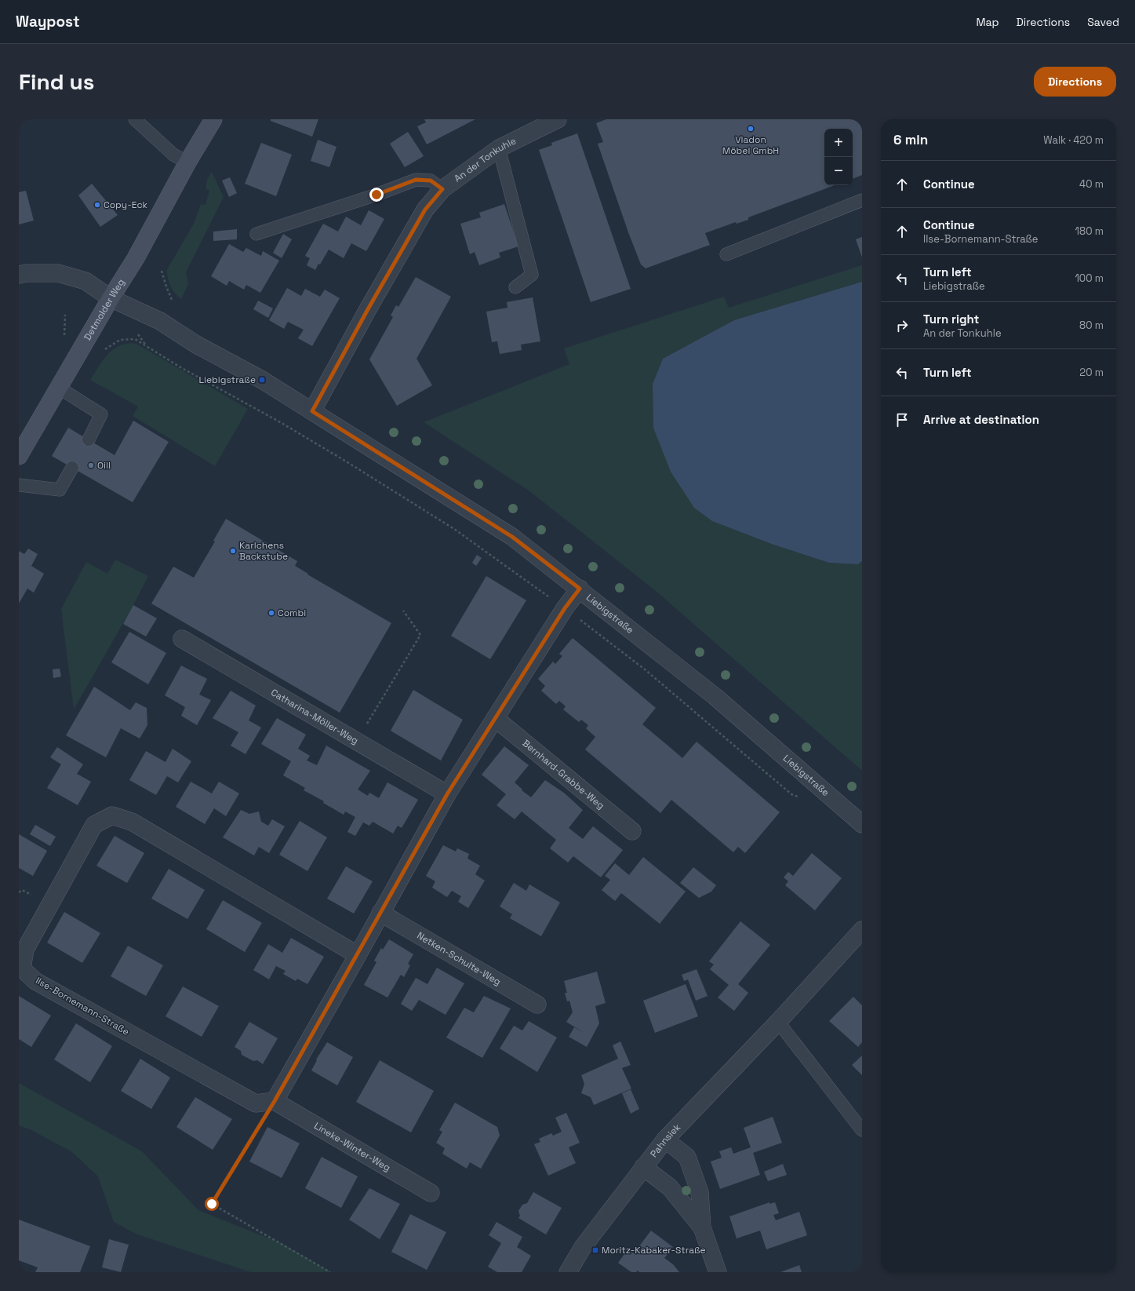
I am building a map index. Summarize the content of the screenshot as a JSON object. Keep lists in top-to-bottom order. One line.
{"streets":{"street":["An der Tonkuhle","Detmolder Weg","Liebigstraße","Catharina-Möller-Weg","Bernhard-Grabbe-Weg","Netken-Schulte-Weg","Ilse-Bornemann-Straße","Pahnsiek","Lineke-Winter-Weg"]},"crossings":[["An der Tonkuhle","Liebigstraße"],["Detmolder Weg","Liebigstraße"],["Ilse-Bornemann-Straße","Lineke-Winter-Weg"]],"places":{"other":["Vladon Möbel GmbH","Copy-Eck","Oil!","Karlchens Backstube","Combi"],"transit":["Liebigstraße","Moritz-Kabaker-Straße"]},"page":{"header":"Waypost","nav":["Map","Directions","Saved"],"buttons":"Directions","title":"Find us","heading":["6 min","Walk · 420 m"],"map_buttons":["+","−"],"list":[["Continue","40 m"],["Continue","Ilse-Bornemann-Straße","180 m"],["Turn left","Liebigstraße","100 m"],["Turn right","An der Tonkuhle","80 m"],["Turn left","20 m"],"Arrive at destination"]}}
